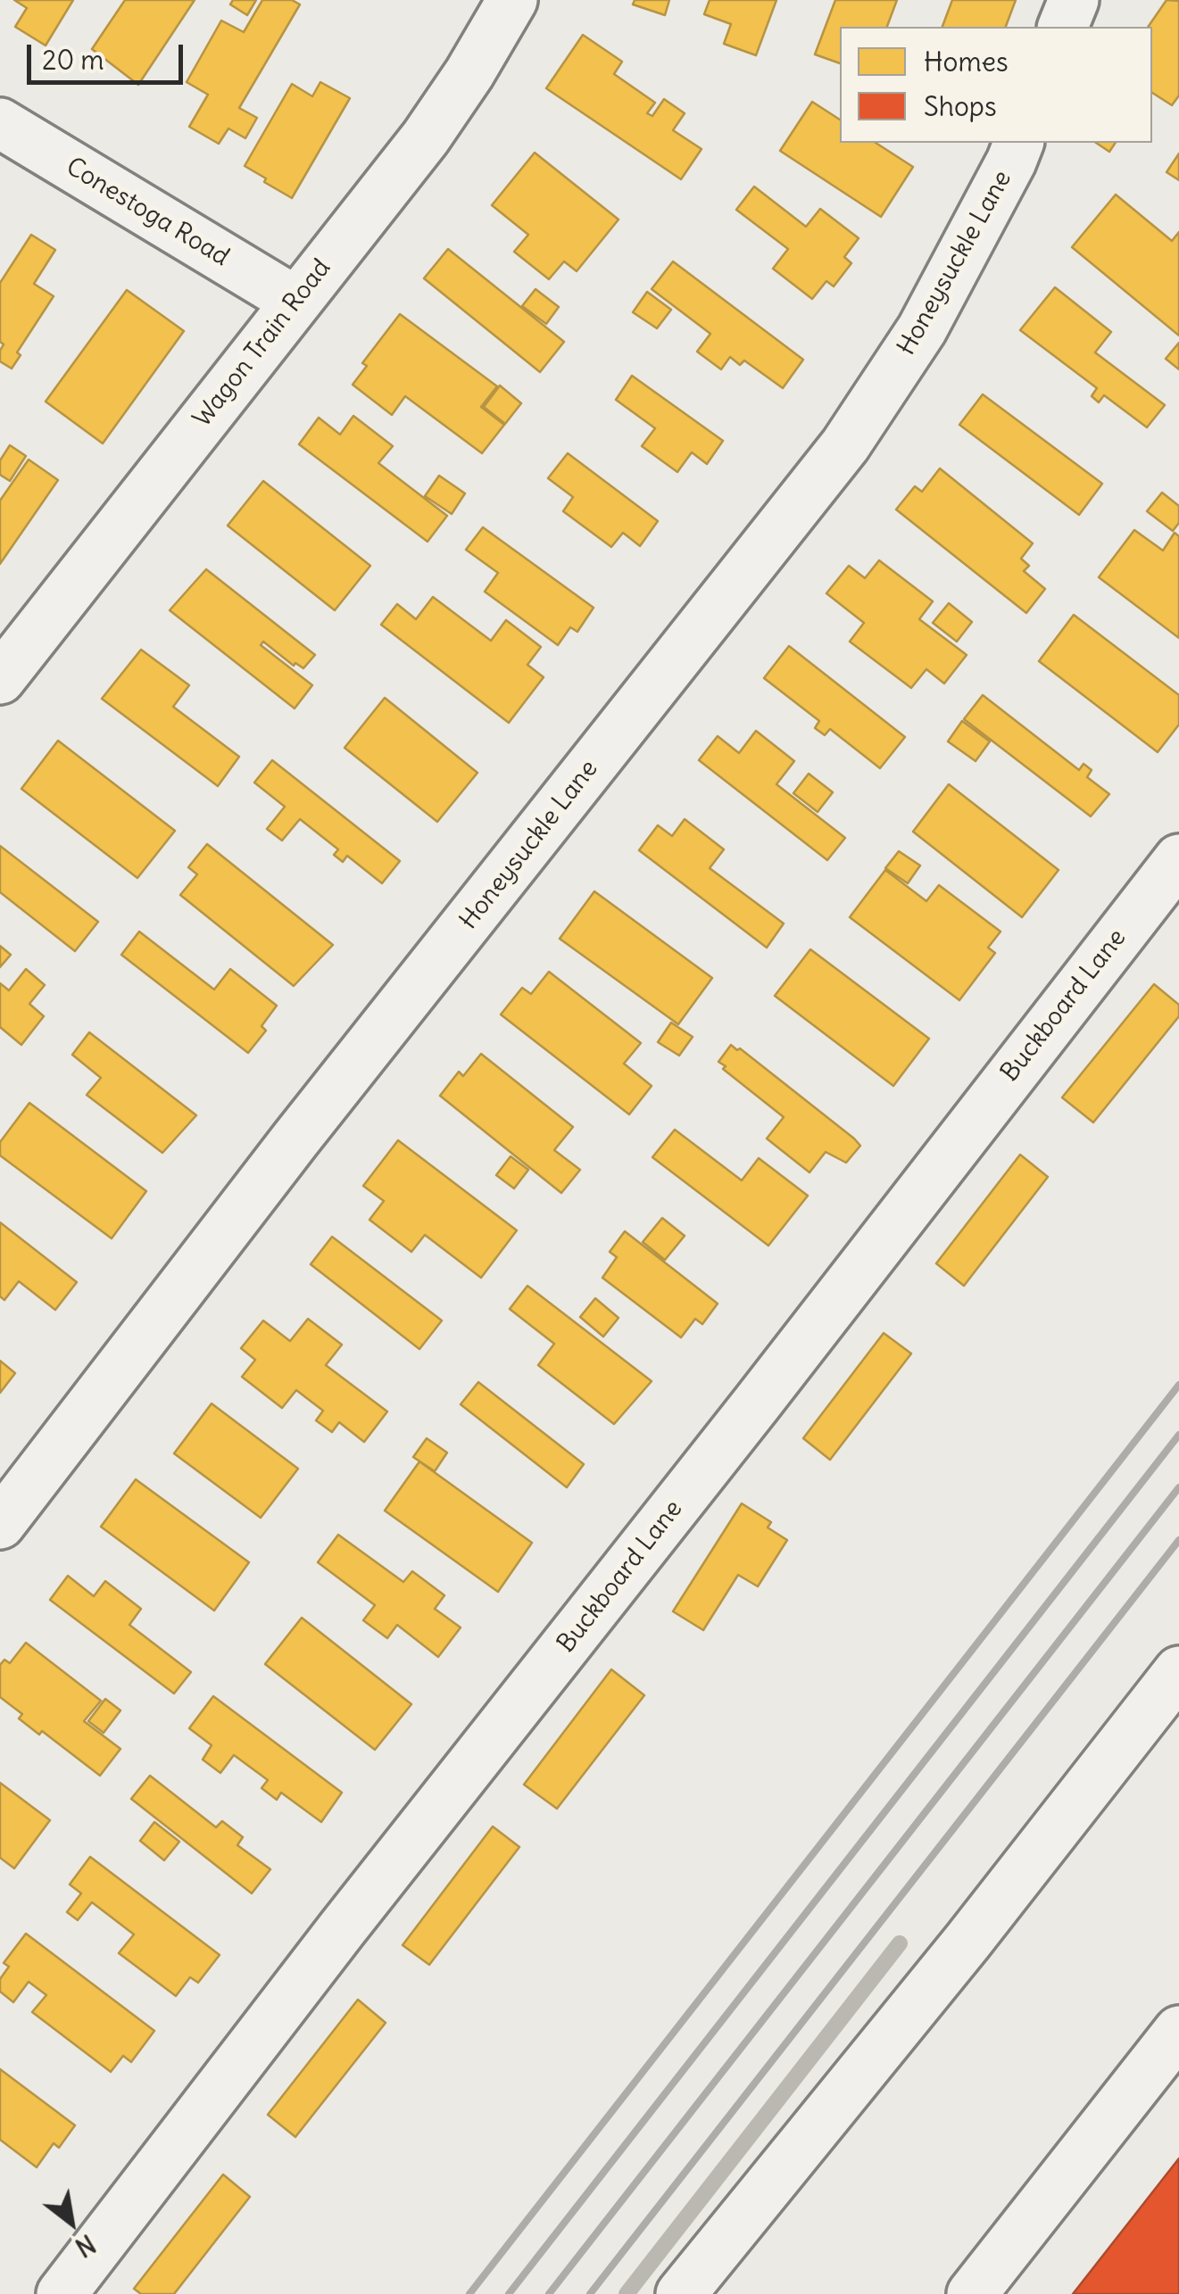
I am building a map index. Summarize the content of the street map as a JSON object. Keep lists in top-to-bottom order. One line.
{"streets":{"street":["Conestoga Road","Honeysuckle Lane","Wagon Train Road","Buckboard Lane"]},"crossings":[["Conestoga Road","Wagon Train Road"]],"legend":["Homes","Shops"],"scale_bar":"20 m","north":"bottom right"}
